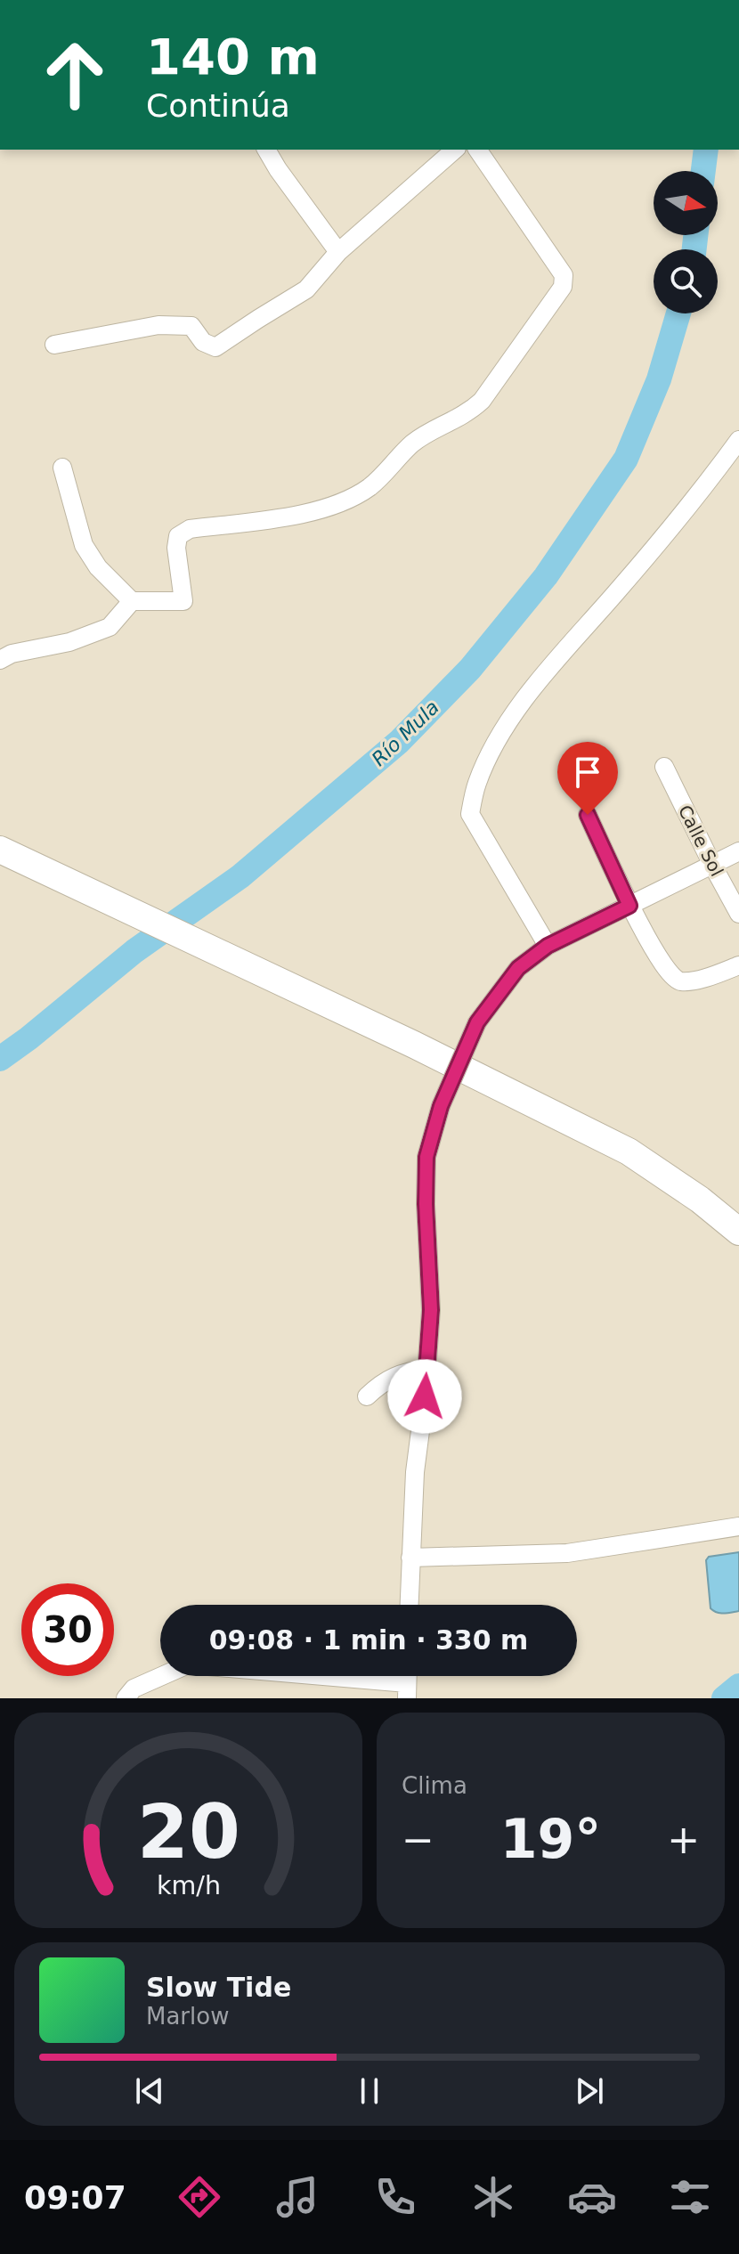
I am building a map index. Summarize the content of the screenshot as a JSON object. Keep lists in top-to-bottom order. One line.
{"streets":{"street":["Calle Sol"]},"water":["Río Mula"],"north":"right","page":{"turn":["140 m","Continúa"],"limit":"30","trip":"09:08 · 1 min · 330 m","tile":"Clima","heat":["−","19°","+"],"song":["Slow Tide","Marlow"],"tabs":"09:07","gauge":["20","km/h"]}}
